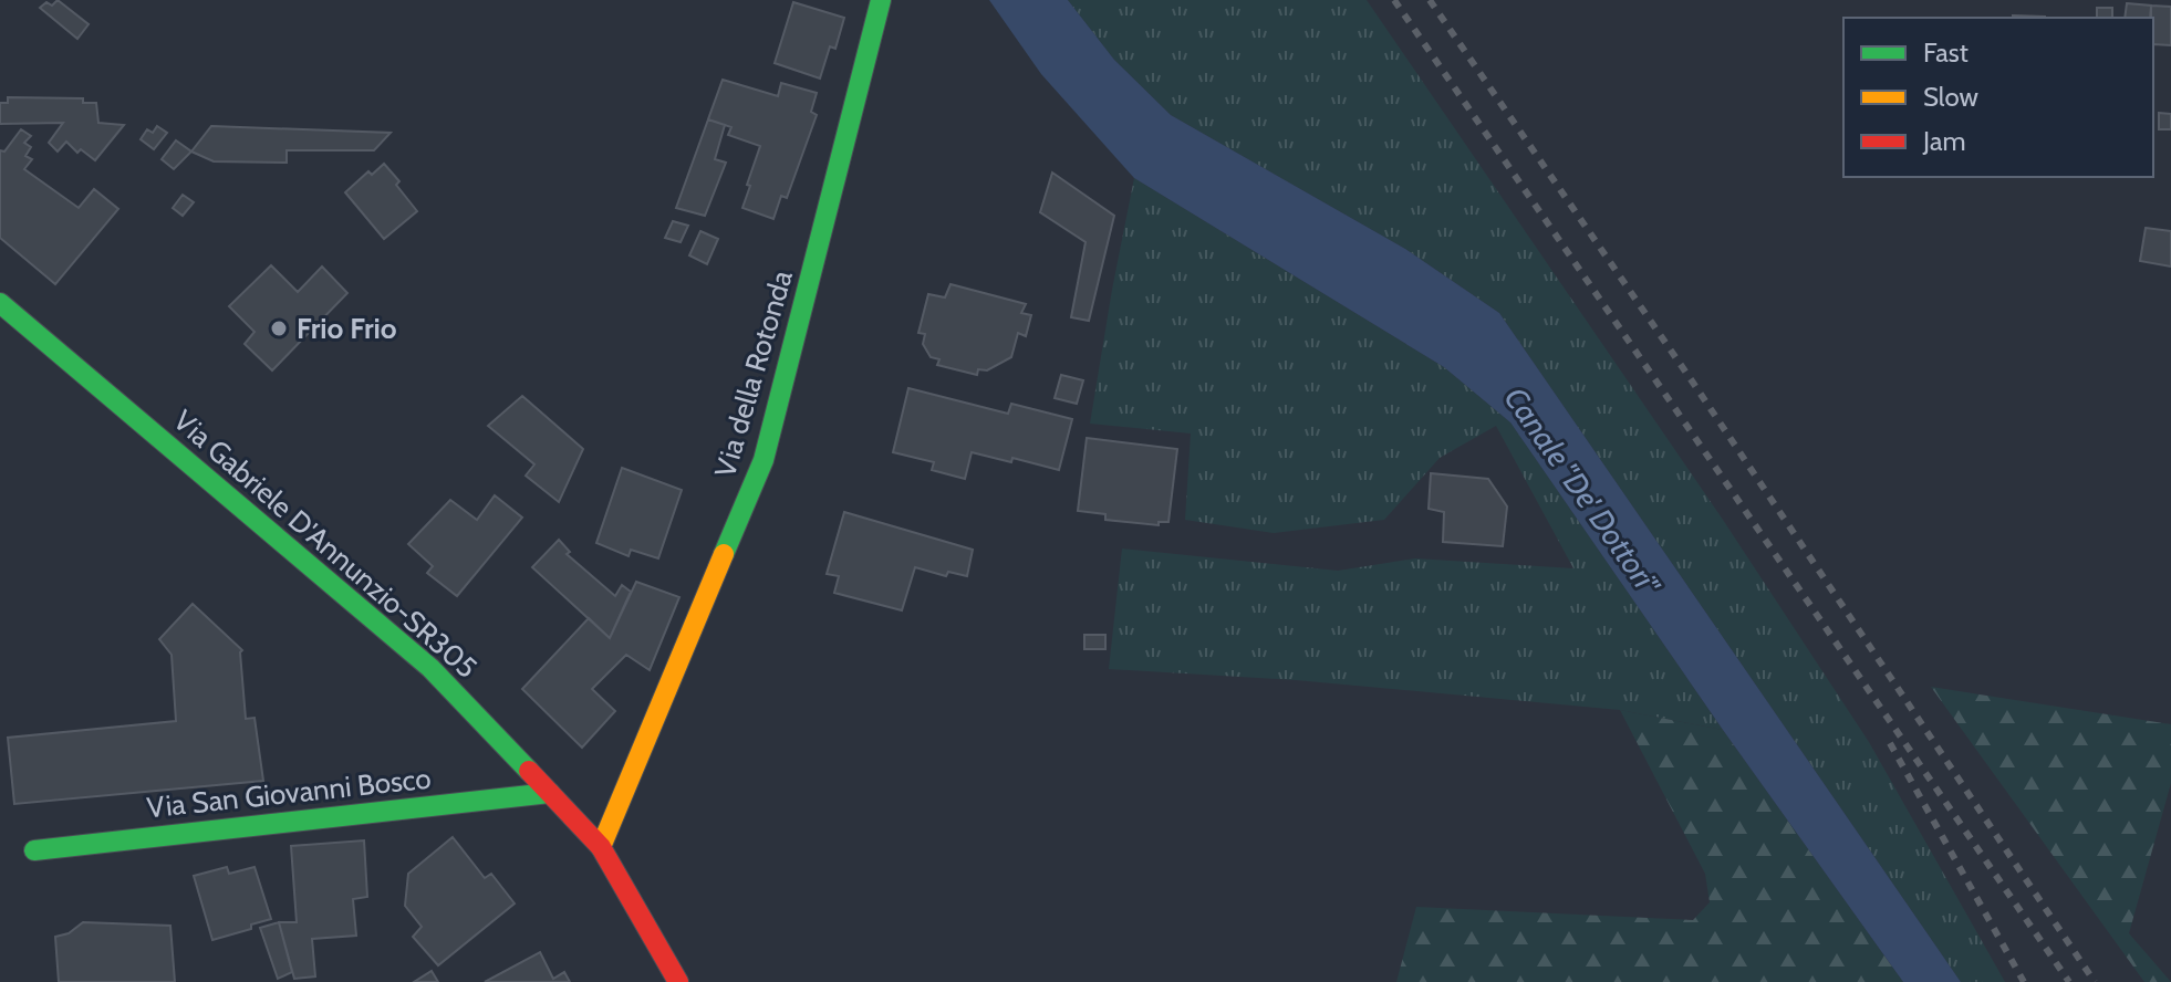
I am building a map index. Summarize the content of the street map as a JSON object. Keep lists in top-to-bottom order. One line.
{"streets":{"street":["Via della Rotonda","Via Gabriele D'Annunzio-SR305","Via San Giovanni Bosco"]},"crossings":[["Via della Rotonda","Via Gabriele D'Annunzio-SR305"],["Via Gabriele D'Annunzio-SR305","Via San Giovanni Bosco"]],"water":["Canale \"De' Dottori\""],"places":["Frio Frio"],"legend":["Fast","Slow","Jam"]}
